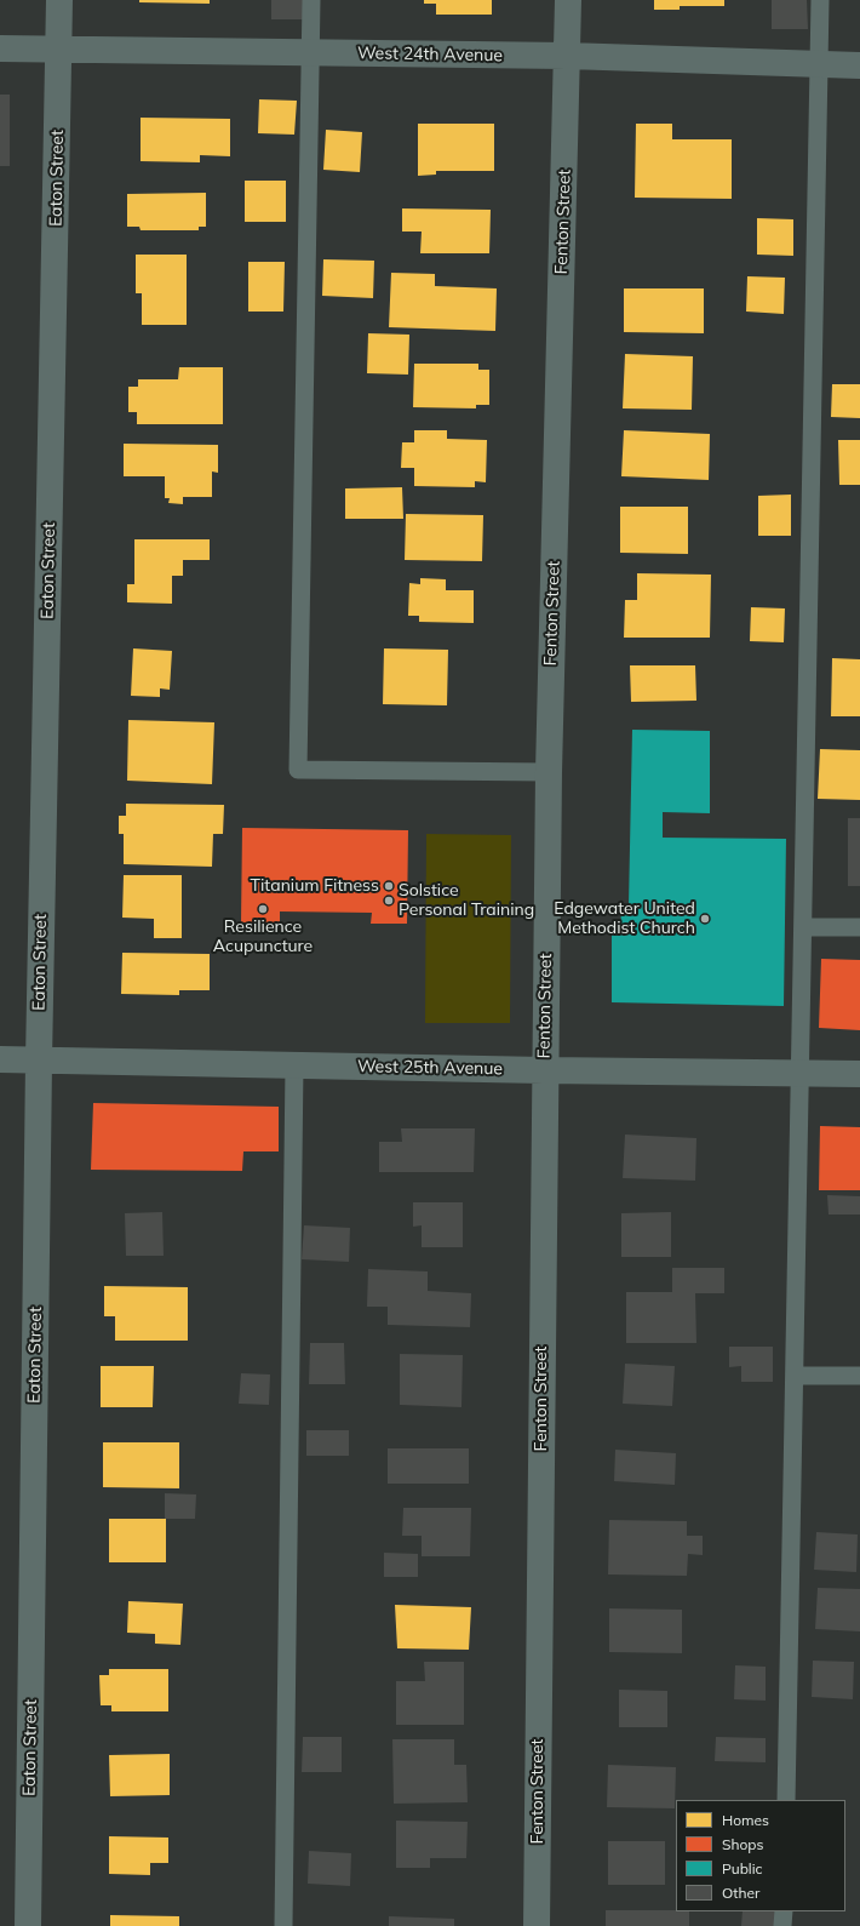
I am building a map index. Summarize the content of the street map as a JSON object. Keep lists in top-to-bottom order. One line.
{"streets":{"street":["West 24th Avenue","Eaton Street","Fenton Street","West 25th Avenue"]},"crossings":[["West 24th Avenue","Eaton Street"],["West 24th Avenue","Fenton Street"],["Eaton Street","West 25th Avenue"],["Fenton Street","West 25th Avenue"]],"places":["Titanium Fitness","Solstice Personal Training","Resilience Acupuncture","Edgewater United Methodist Church"],"legend":["Homes","Shops","Public","Other"]}
